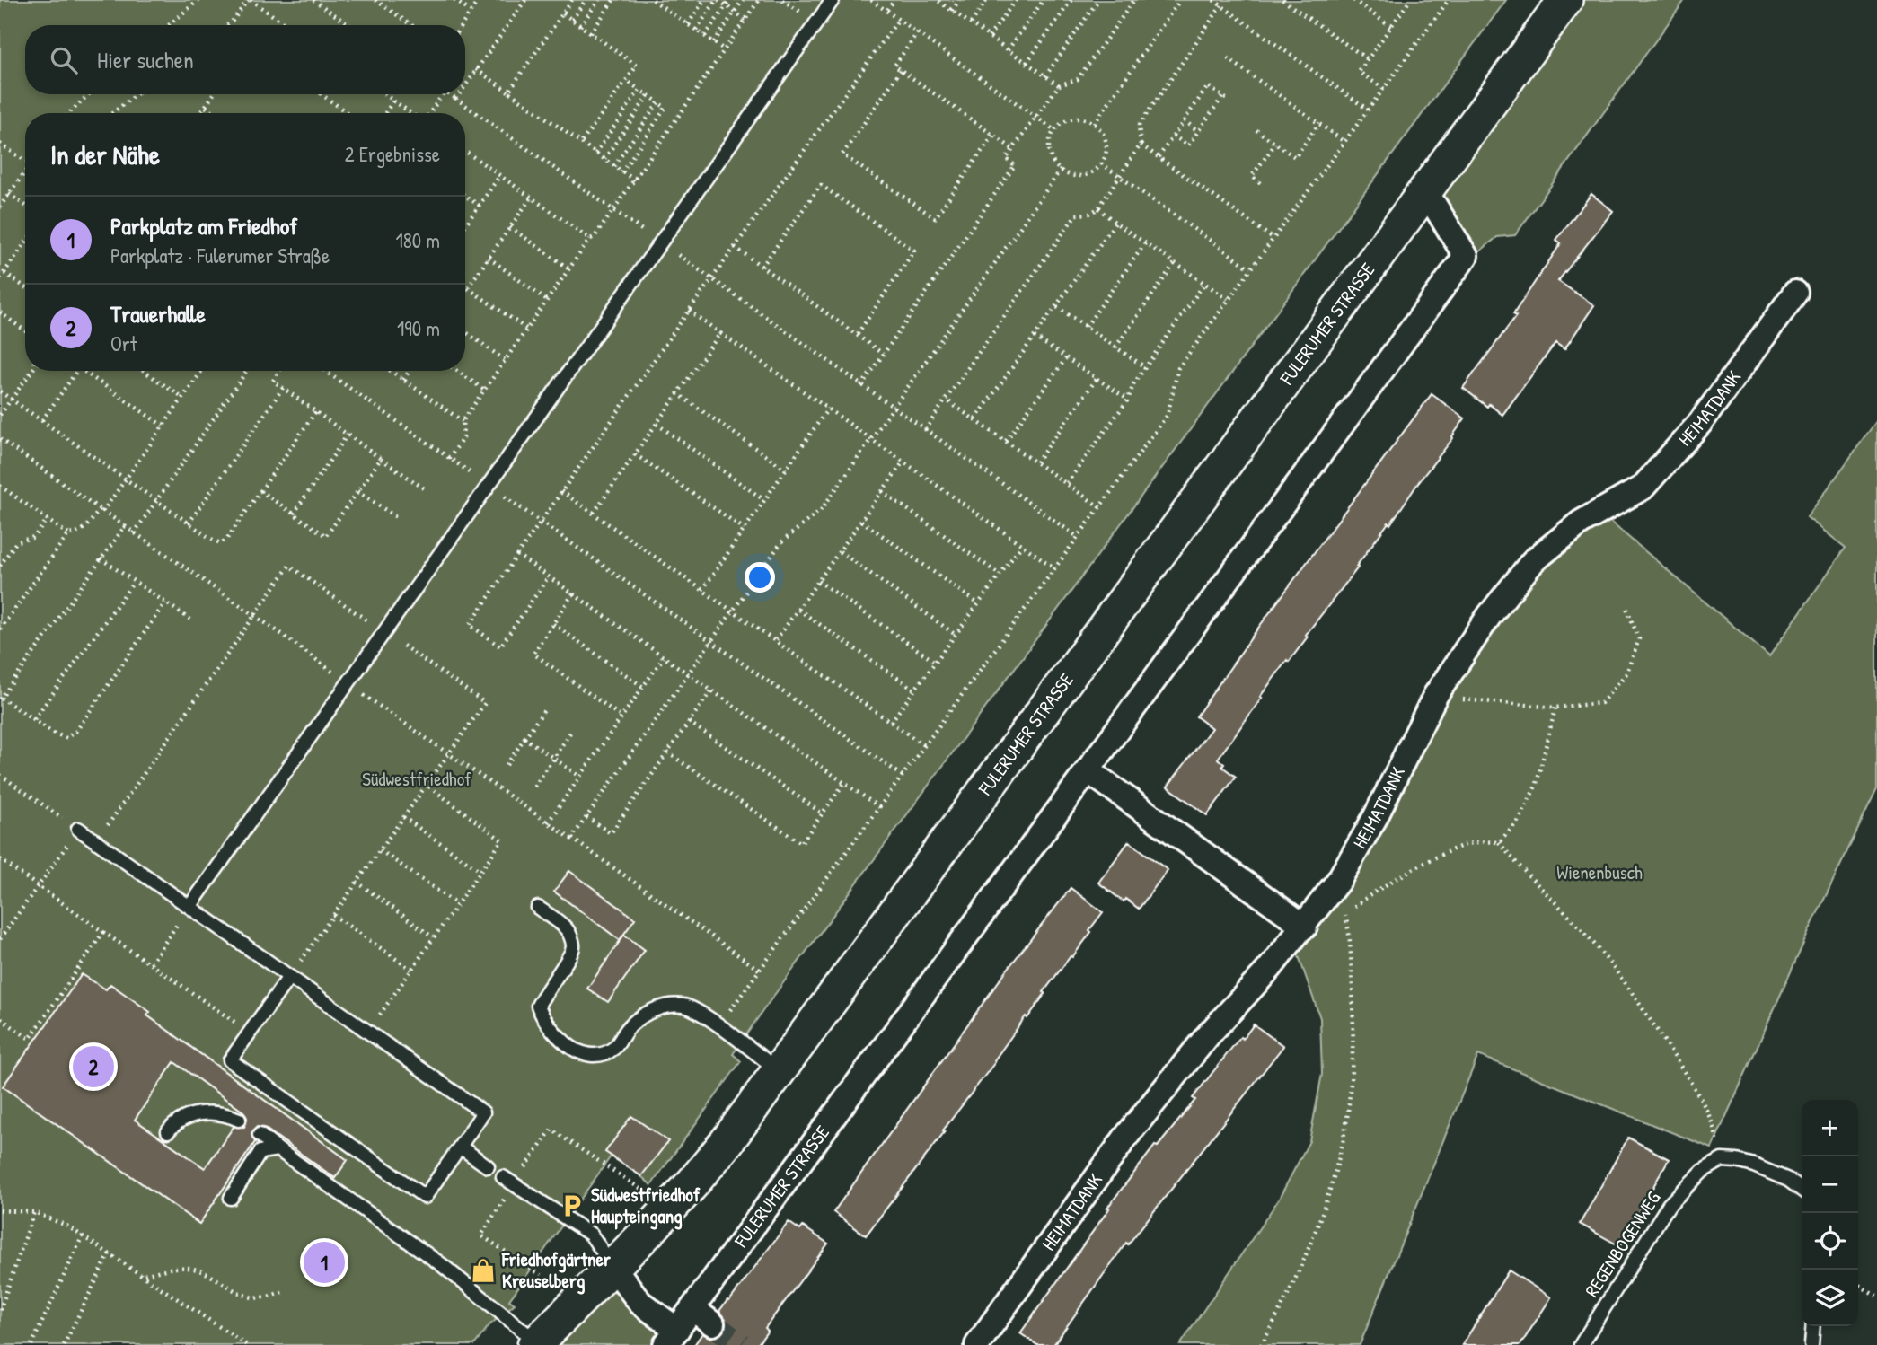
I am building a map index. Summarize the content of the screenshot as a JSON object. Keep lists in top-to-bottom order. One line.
{"streets":{"main road":["FULERUMER STRASSE"],"street":["HEIMATDANK"],"lane":["REGENBOGENWEG"]},"parks":["Südwestfriedhof","Wienenbusch"],"places":{"parking":["Südwestfriedhof Haupteingang"],"shop":["Friedhofgärtner Kreuselberg"]},"page":{"search":"Hier suchen","heading":["In der Nähe","2 Ergebnisse"],"list":[{"mark":"1","name":"Parkplatz am Friedhof","note":"Parkplatz · Fulerumer Straße","value":"180 m"},{"mark":"2","name":"Trauerhalle","note":"Ort","value":"190 m"}],"pins":["2","1"],"map_buttons":["+","−"]}}
